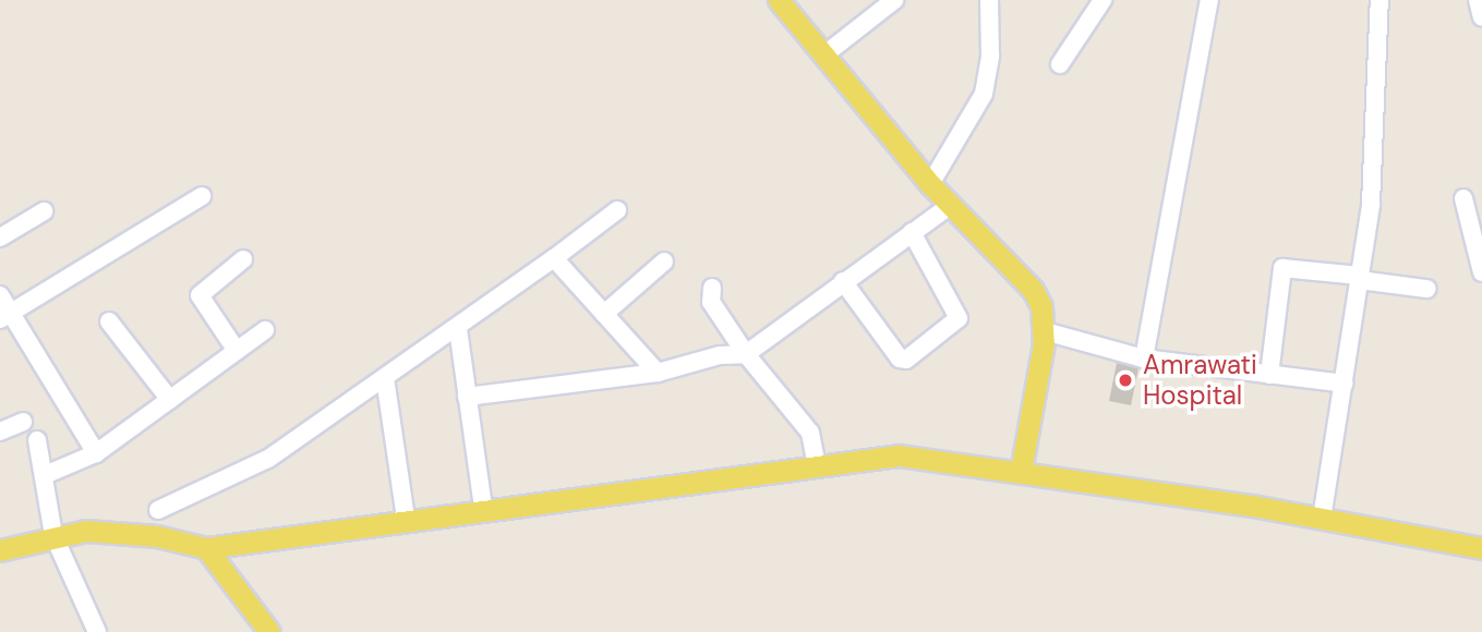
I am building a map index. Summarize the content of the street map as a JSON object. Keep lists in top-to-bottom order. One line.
{"places":["Amrawati Hospital"]}
